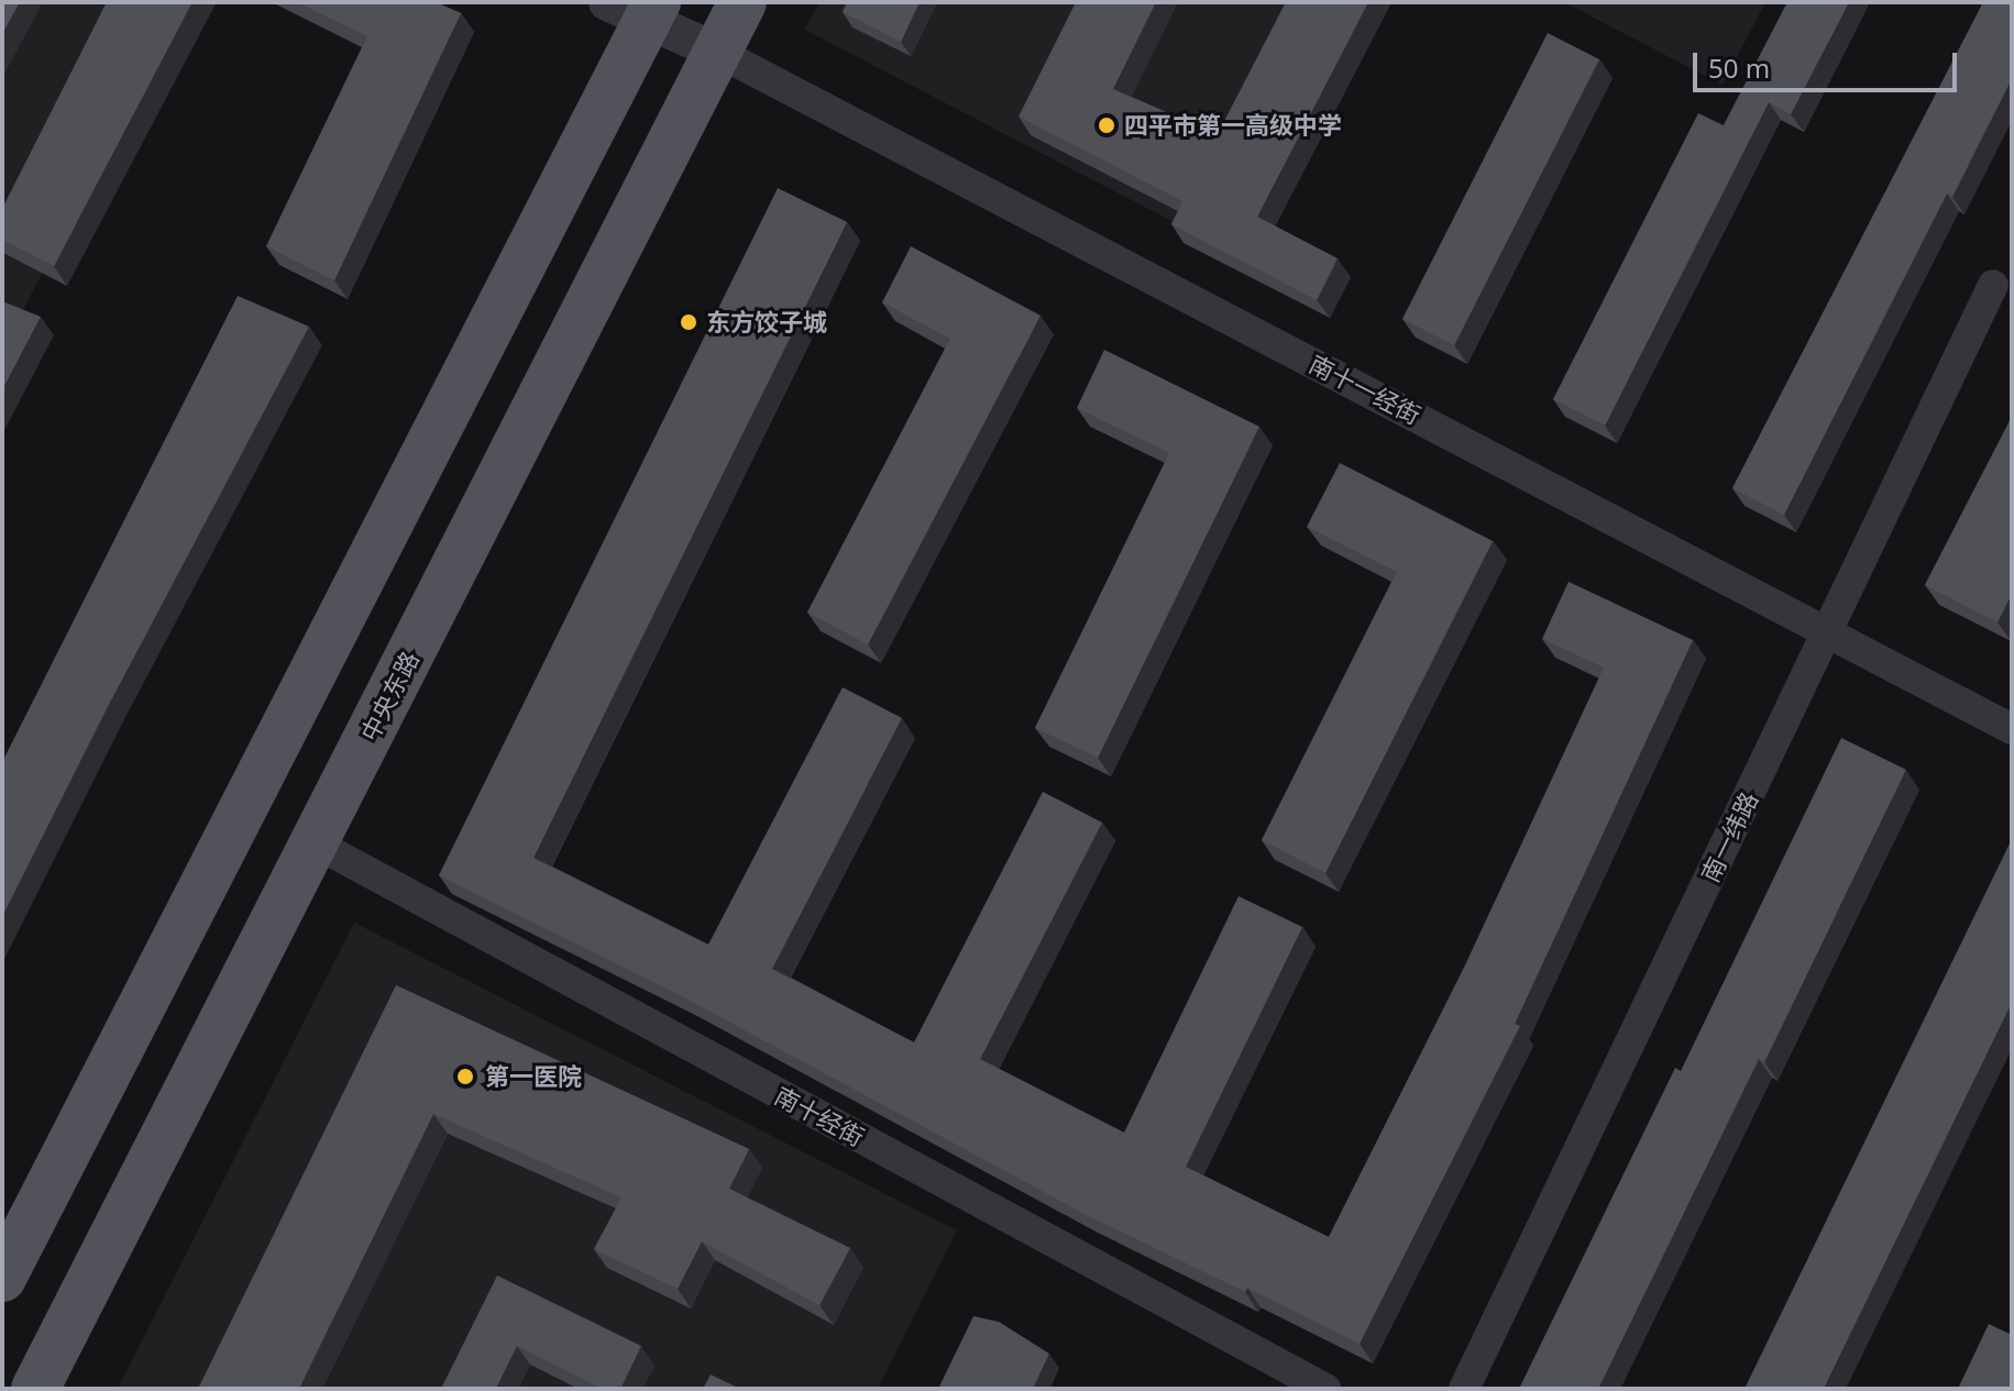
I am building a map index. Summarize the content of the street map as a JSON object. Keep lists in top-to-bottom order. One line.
{"streets":{"main road":["中央东路"],"street":["南十一经街","南一纬路","南十经街"]},"crossings":[["南十一经街","中央东路"],["南十一经街","南一纬路"],["中央东路","南十经街"]],"places":["四平市第一高级中学","东方饺子城","第一医院"],"scale_bar":"50 m"}
